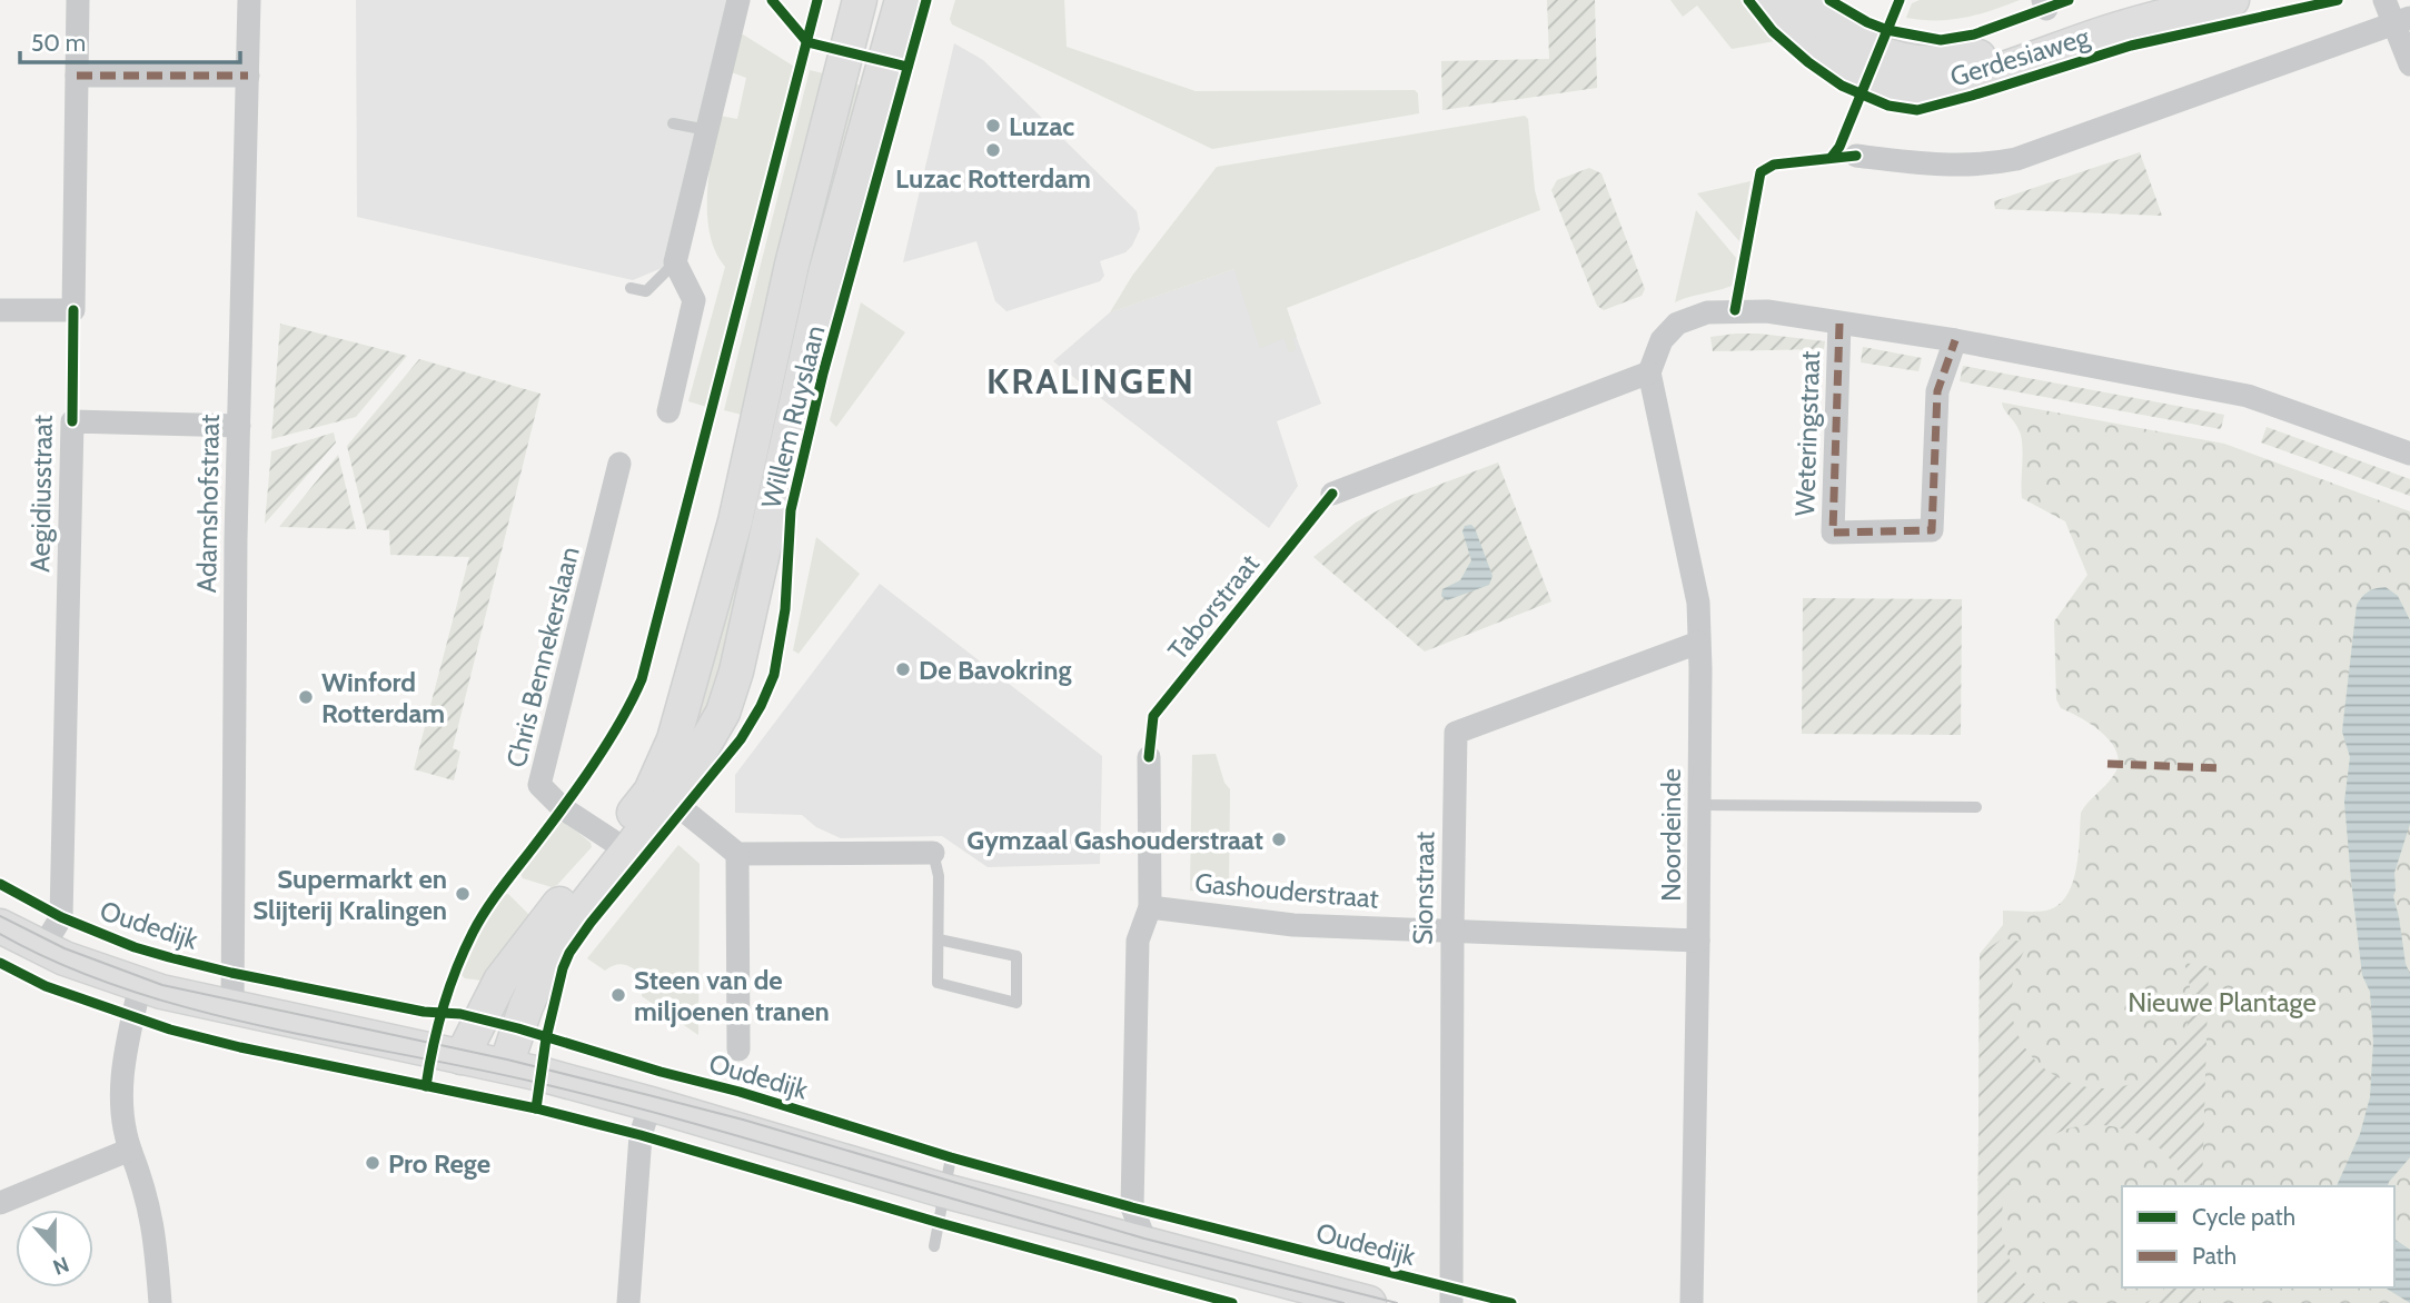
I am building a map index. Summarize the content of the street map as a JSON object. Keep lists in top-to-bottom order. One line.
{"streets":{"street":["Gerdesiaweg","Willem Ruyslaan","Weteringstraat","Aegidiusstraat","Adamshofstraat","Chris Bennekerslaan","Noordeinde","Sionstraat","Gashouderstraat","Oudedijk"],"cycle path":["Taborstraat"]},"crossings":[["Willem Ruyslaan","Chris Bennekerslaan"],["Willem Ruyslaan","Oudedijk"],["Weteringstraat","Noordeinde"],["Aegidiusstraat","Adamshofstraat"],["Aegidiusstraat","Oudedijk"],["Adamshofstraat","Oudedijk"],["Noordeinde","Sionstraat"],["Noordeinde","Gashouderstraat"],["Sionstraat","Gashouderstraat"]],"districts":["KRALINGEN"],"parks":["Nieuwe Plantage"],"places":["Luzac","Luzac Rotterdam","De Bavokring","Winford Rotterdam","Gymzaal Gashouderstraat","Supermarkt en Slijterij Kralingen","Steen van de miljoenen tranen","Pro Rege"],"legend":["Cycle path","Path"],"scale_bar":"50 m","north":"bottom"}
